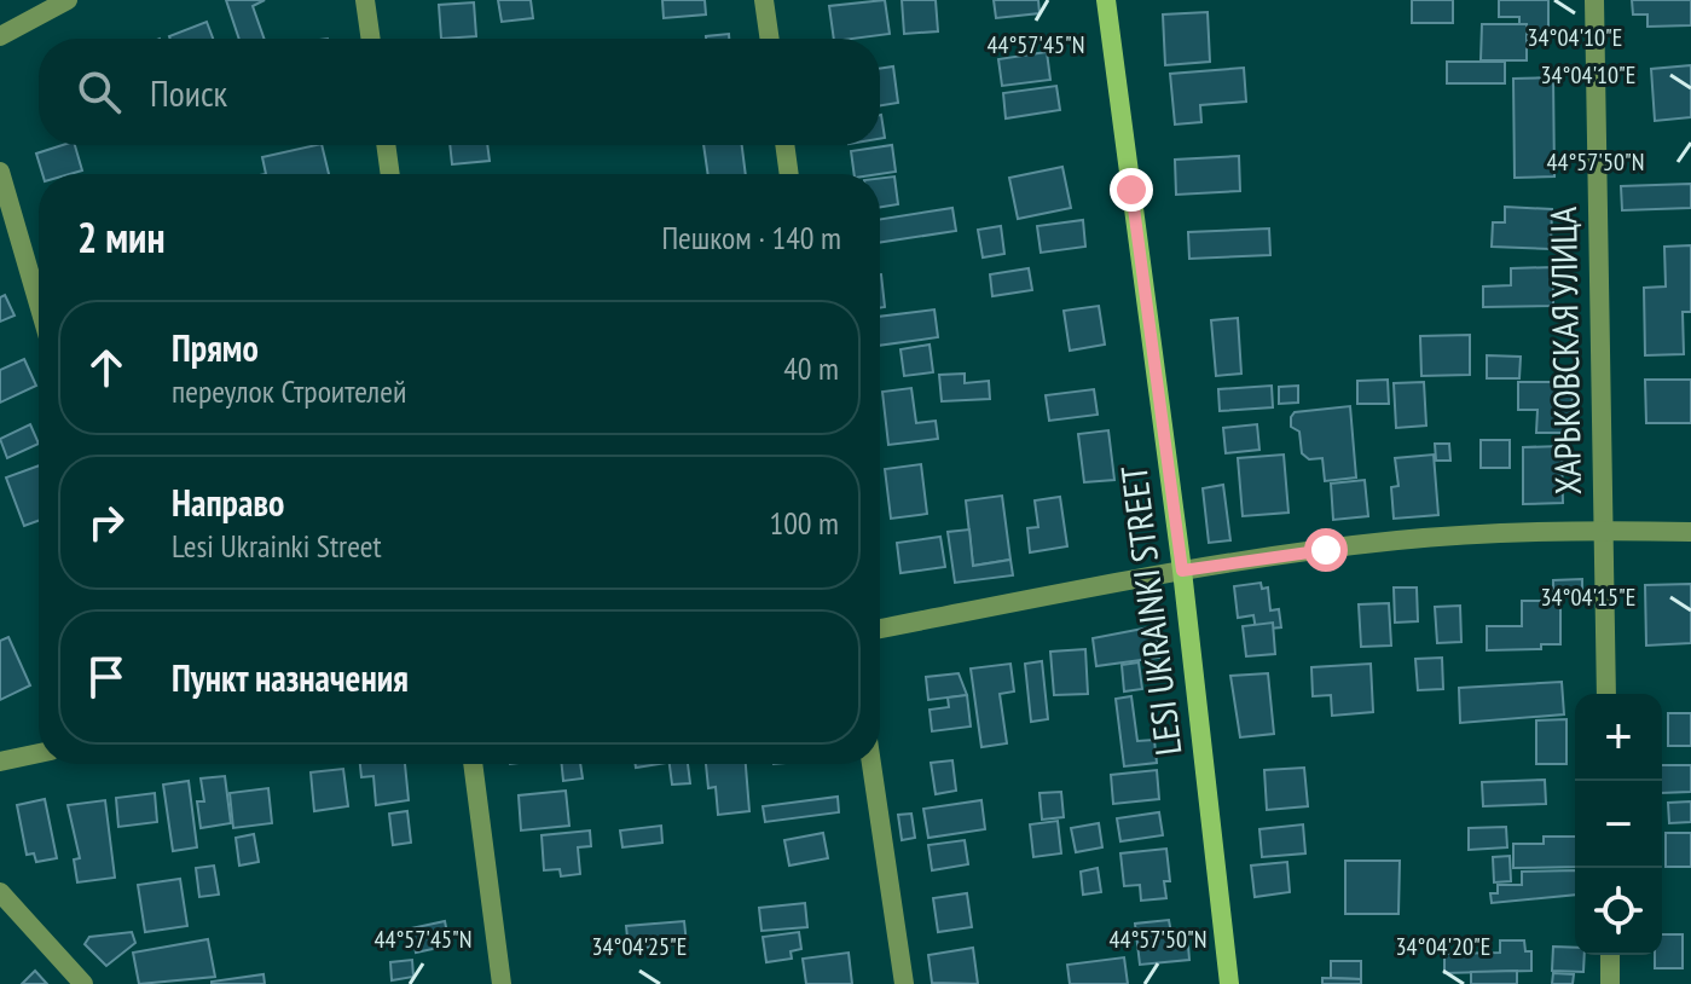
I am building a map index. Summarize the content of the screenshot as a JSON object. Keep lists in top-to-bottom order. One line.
{"streets":{"main road":["LESI UKRAINKI STREET"],"street":["ХАРЬКОВСКАЯ УЛИЦА"]},"page":{"search":"Поиск","heading":["2 мин","Пешком · 140 m"],"list":[["Прямо","переулок Строителей","40 m"],["Направо","Lesi Ukrainki Street","100 m"],"Пункт назначения"],"map_buttons":["+","−"]},"coordinates":["34°04'10\"E","44°57'45\"N","44°57'50\"N","34°04'15\"E","34°04'25\"E","34°04'20\"E"]}
